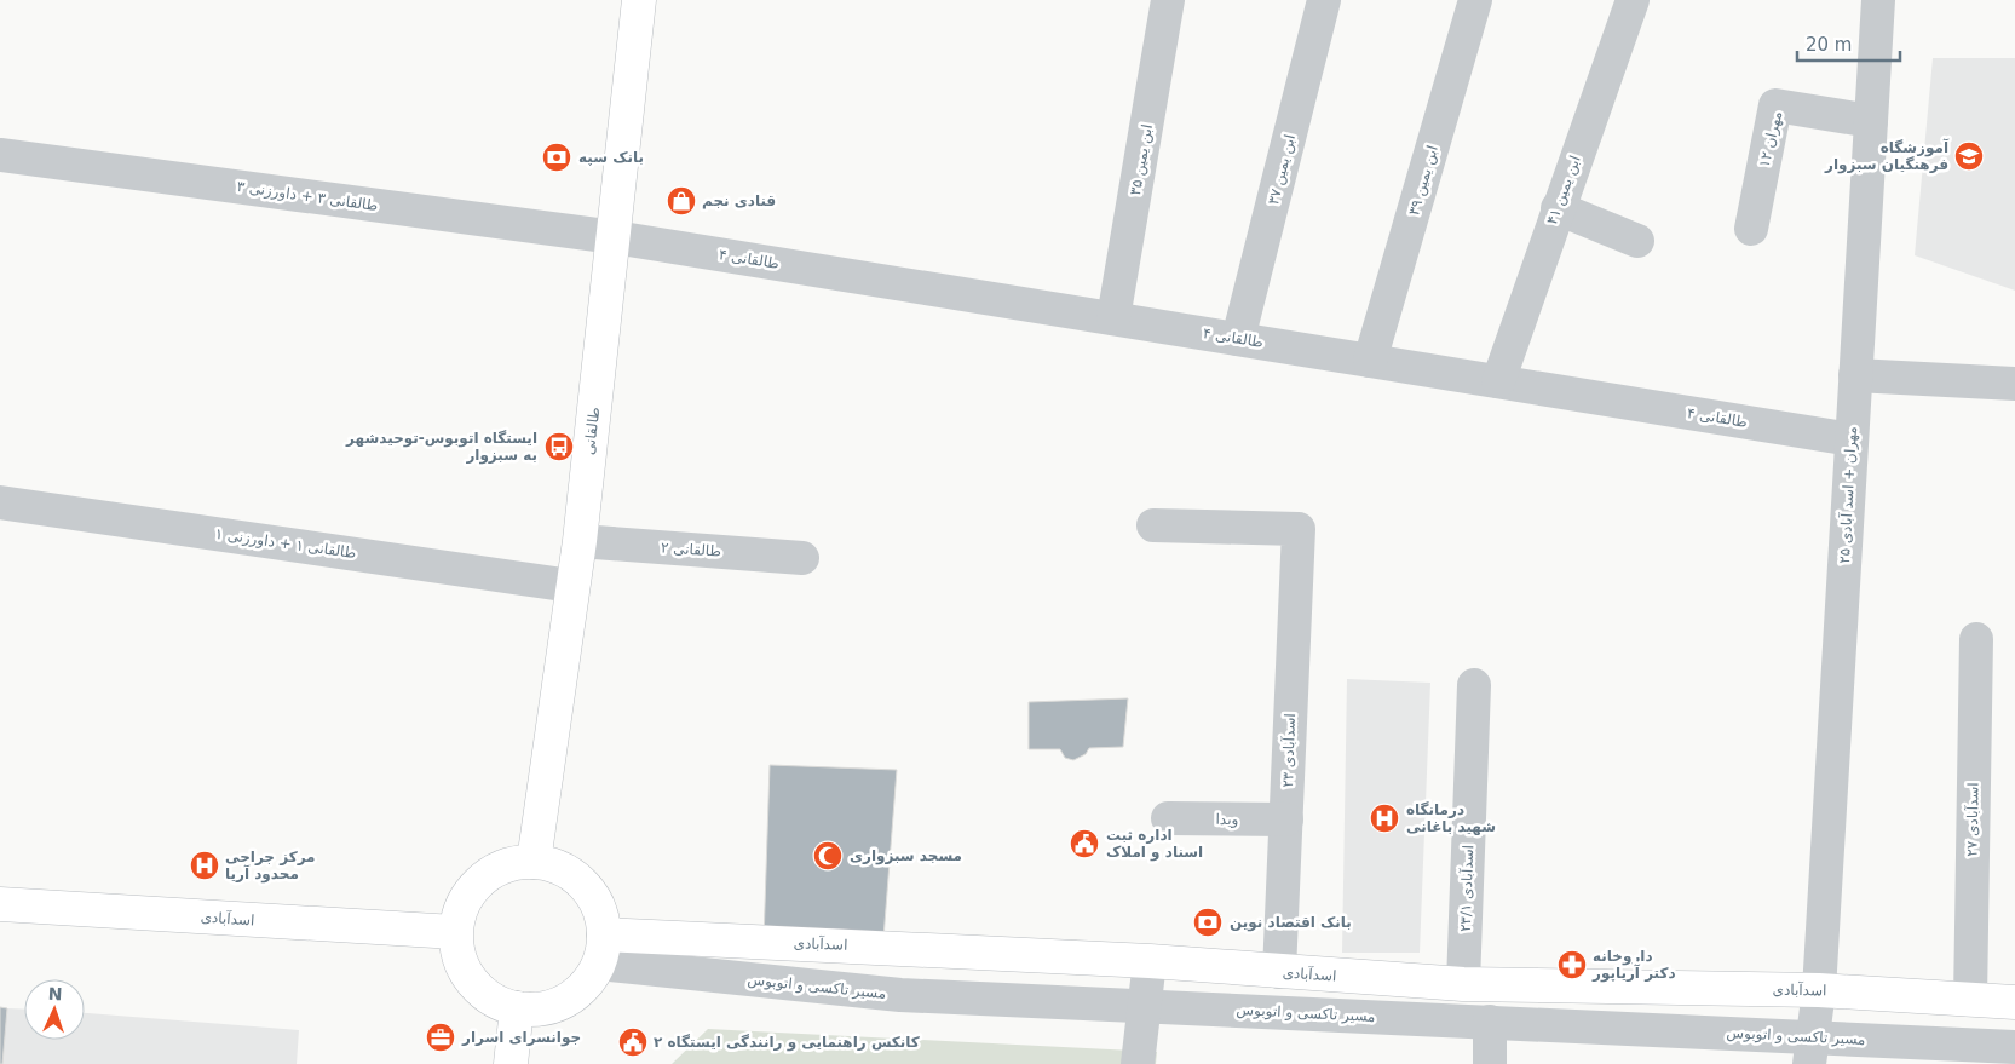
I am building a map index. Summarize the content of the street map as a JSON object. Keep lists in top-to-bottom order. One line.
{"streets":{"main road":["طالقانی","اسدآبادی"],"street":["مهران ۱۲","ابن یمین ۳۵","ابن یمین ۳۷","ابن یمین ۳۹","ابن یمین ۴۱","طالقانی ۳ + داورزنی ۳","طالقانی ۴","مهران + اسد آبادی ۲۵","طالقانی ۱ + داورزنی ۱","طالقانی ۲","اسدآبادی ۲۳","ویدا","اسدآبادی ۲۷","اسدآبادی ۲۳/۱","مسیر تاکسی و اتوبوس"]},"crossings":[["مهران ۱۲","مهران + اسد آبادی ۲۵"],["ابن یمین ۳۵","طالقانی ۴"],["ابن یمین ۳۷","طالقانی ۴"],["ابن یمین ۳۹","طالقانی ۴"],["ابن یمین ۴۱","طالقانی ۴"],["طالقانی ۳ + داورزنی ۳","طالقانی ۴"],["طالقانی ۳ + داورزنی ۳","طالقانی"],["طالقانی ۴","طالقانی"],["طالقانی ۴","مهران + اسد آبادی ۲۵"],["طالقانی","طالقانی ۱ + داورزنی ۱"],["طالقانی","طالقانی ۲"],["طالقانی","اسدآبادی"],["طالقانی","مسیر تاکسی و اتوبوس"],["مهران + اسد آبادی ۲۵","اسدآبادی"],["مهران + اسد آبادی ۲۵","مسیر تاکسی و اتوبوس"],["اسدآبادی ۲۳","ویدا"],["اسدآبادی ۲۳","اسدآبادی"],["اسدآبادی ۲۷","اسدآبادی"],["اسدآبادی ۲۳/۱","اسدآبادی"],["اسدآبادی","مسیر تاکسی و اتوبوس"]],"places":{"school or university":["آموزشگاه فرهنگیان سبزوار"],"bank":["بانک سپه","بانک اقتصاد نوین"],"shop":["قنادی نجم"],"bus stop":["ایستگاه اتوبوس-توحیدشهر به سبزوار"],"hospital":["درمانگاه شهید باغانی","مرکز جراحی محدود آریا"],"public building":["اداره ثبت اسناد و املاک","کانکس راهنمایی و رانندگی ایستگاه ۲"],"mosque":["مسجد سبزواری"],"pharmacy":["داروخانه دکتر آریاپور"],"office":["جوانسرای اسرار"]},"scale_bar":"20 m","north":"top"}
